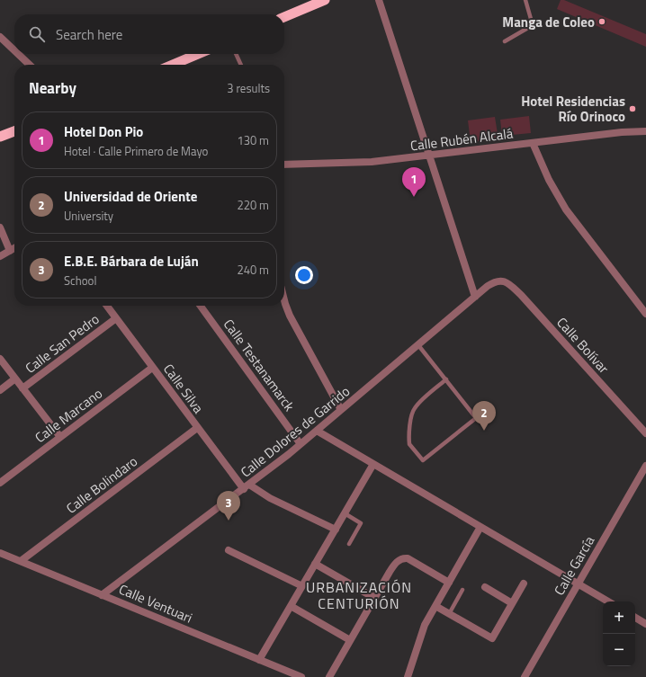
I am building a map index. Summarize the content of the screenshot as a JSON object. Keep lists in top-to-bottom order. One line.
{"streets":{"street":["Calle Rubén Alcalá","Calle San Pedro","Calle Bolívar","Calle Testanamarck","Calle Silva","Calle Marcano","Calle Dolores de Garrido","Calle Bolindaro","Calle García","Calle Ventuari"]},"crossings":[["Calle San Pedro","Calle Silva"],["Calle Bolívar","Calle Dolores de Garrido"],["Calle Testanamarck","Calle Dolores de Garrido"],["Calle Silva","Calle Marcano"],["Calle Silva","Calle Dolores de Garrido"],["Calle Silva","Calle Bolindaro"],["Calle Dolores de Garrido","Calle Ventuari"],["Calle Bolindaro","Calle Ventuari"]],"districts":["URBANIZACIÓN CENTURIÓN"],"places":["Manga de Coleo","Hotel Residencias Río Orinoco"],"page":{"search":"Search here","heading":["Nearby","3 results"],"list":[{"mark":"1","name":"Hotel Don Pio","note":"Hotel · Calle Primero de Mayo","value":"130 m"},{"mark":"2","name":"Universidad de Oriente","note":"University","value":"220 m"},{"mark":"3","name":"E.B.E. Bárbara de Luján","note":"School","value":"240 m"}],"pins":["1","2","3"],"map_buttons":["+","−"]}}
